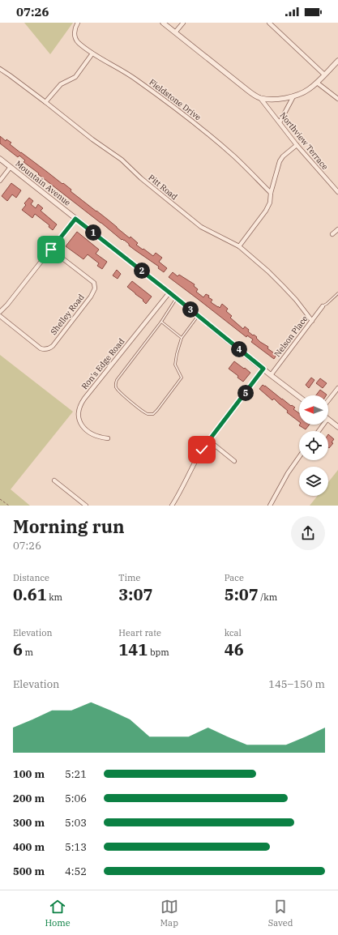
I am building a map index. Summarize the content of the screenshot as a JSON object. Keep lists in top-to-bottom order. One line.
{"streets":{"street":["Fieldstone Drive","Northview Terrace","Mountain Avenue","Pitt Road","Shelley Road","Nelson Place","Ron's Edge Road"]},"crossings":[["Mountain Avenue","Nelson Place"],["Mountain Avenue","Ron's Edge Road"],["Pitt Road","Nelson Place"]],"north":"left","page":{"status":"07:26","pins":["1","2","3","4","5"],"heading":["Morning run","07:26"],"stats":[["Distance","0.61 km"],["Time","3:07"],["Pace","5:07 /km"],["Elevation","6 m"],["Heart rate","141 bpm"],["kcal","46"]],"chart":["Elevation","145–150 m"],"list":[{"name":"100 m","note":"5:21"},{"name":"200 m","note":"5:06"},{"name":"300 m","note":"5:03"},{"name":"400 m","note":"5:13"},{"name":"500 m","note":"4:52"}],"tabs":["Home","Map","Saved"]}}
